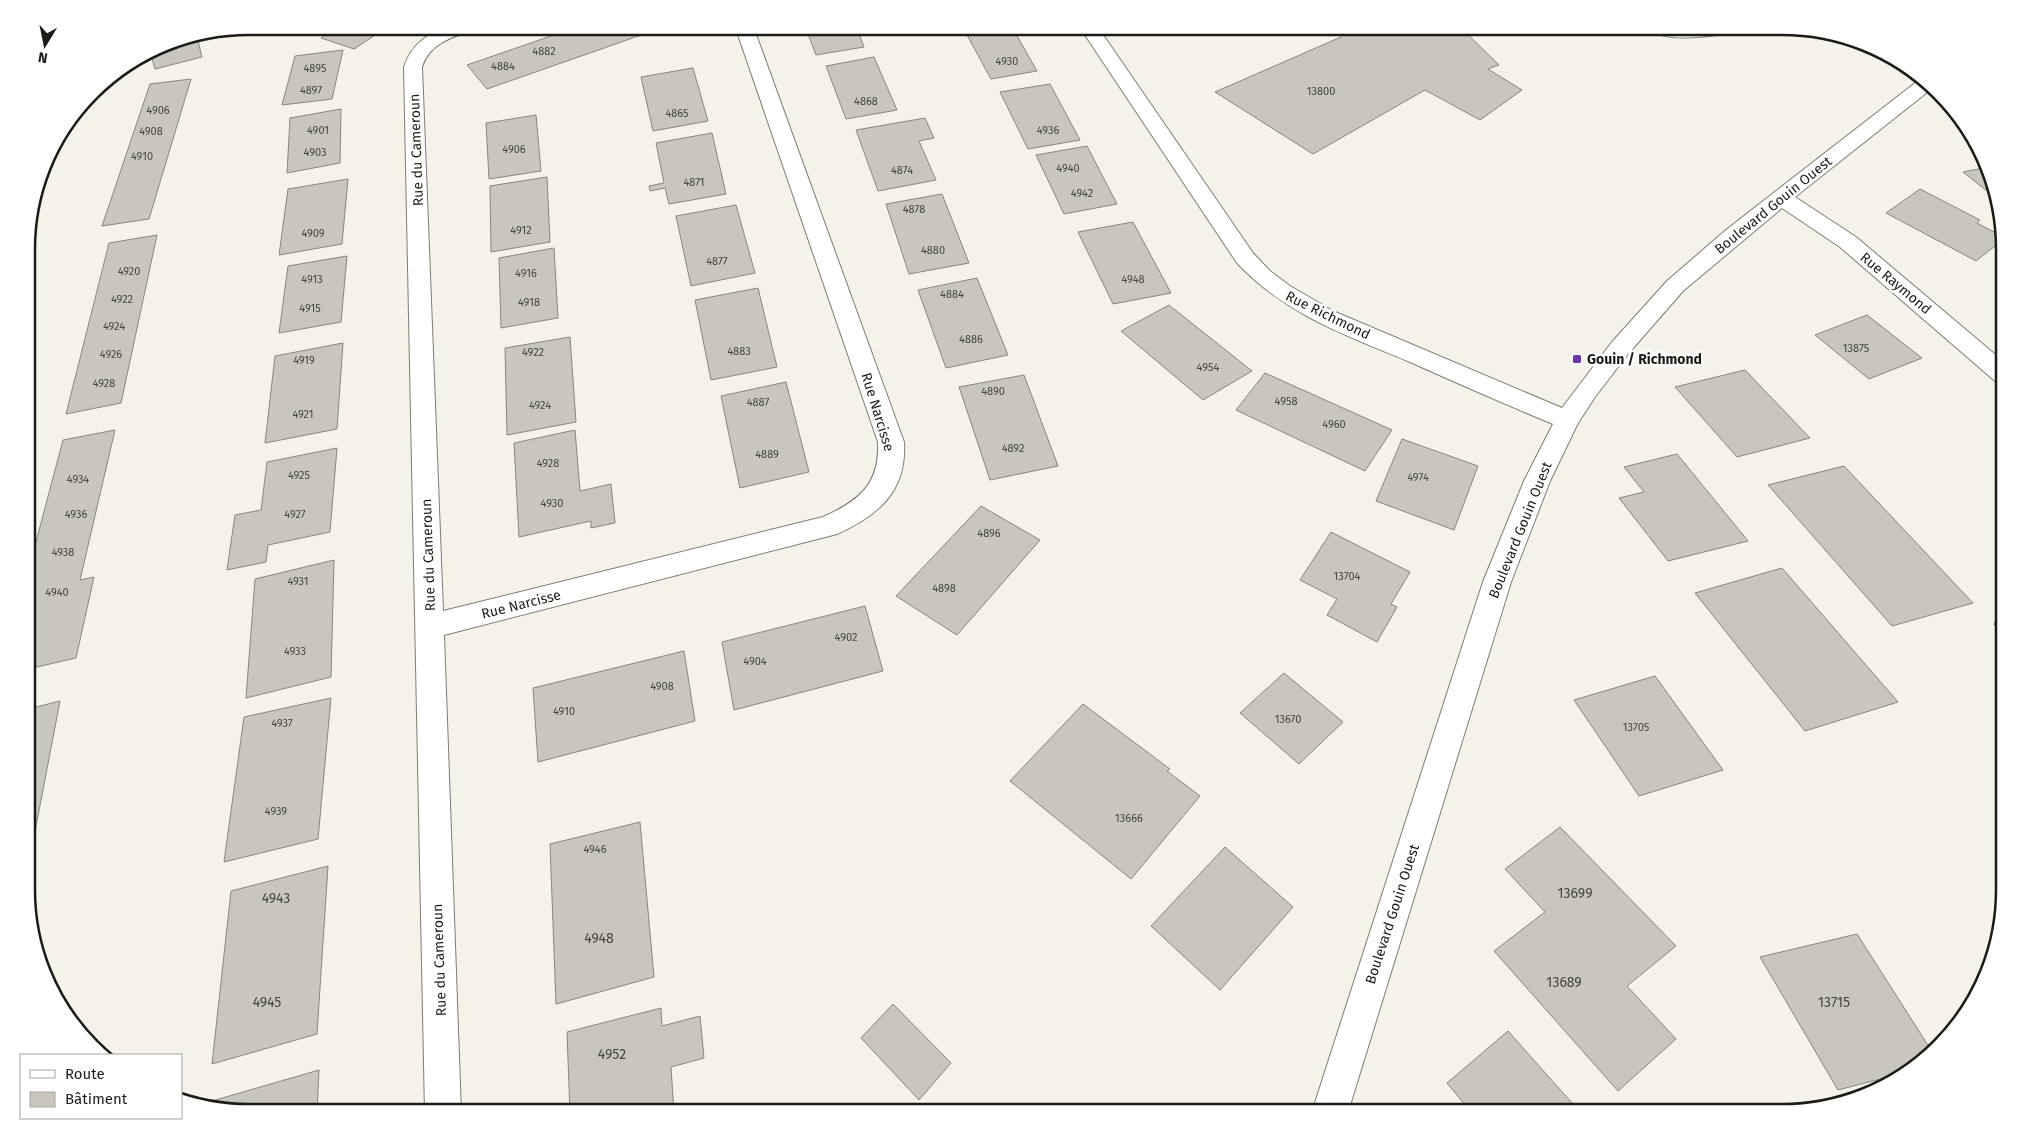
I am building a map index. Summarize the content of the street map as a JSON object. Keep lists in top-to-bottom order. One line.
{"streets":{"street":["Rue du Cameroun","Boulevard Gouin Ouest","Rue Raymond","Rue Richmond","Rue Narcisse"]},"crossings":[["Rue du Cameroun","Rue Narcisse"],["Boulevard Gouin Ouest","Rue Raymond"],["Boulevard Gouin Ouest","Rue Richmond"]],"places":{"transit":["Gouin / Richmond"]},"house_numbers":["4882","4930","4884","4895","4897","13800","4868","4906","4865","4901","4936","4908","4906","4903","4910","4940","4874","4871","4942","4878","4912","4909","4880","4877","4920","4916","4913","4948","4884","4922","4918","4915","4924","4886","13875","4883","4922","4926","4919","4954","4928","4890","4958","4887","4924","4921","4960","4892","4889","4928","4925","4974","4934","4930","4936","4927","4896","4938","13704","4931","4898","4940","4902","4933","4904","4908","4910","13670","4937","13705","4939","13666","4946","13699","4943","4948","13689","4945","13715","4952"],"legend":["Route","Bâtiment"],"north":"bottom"}
